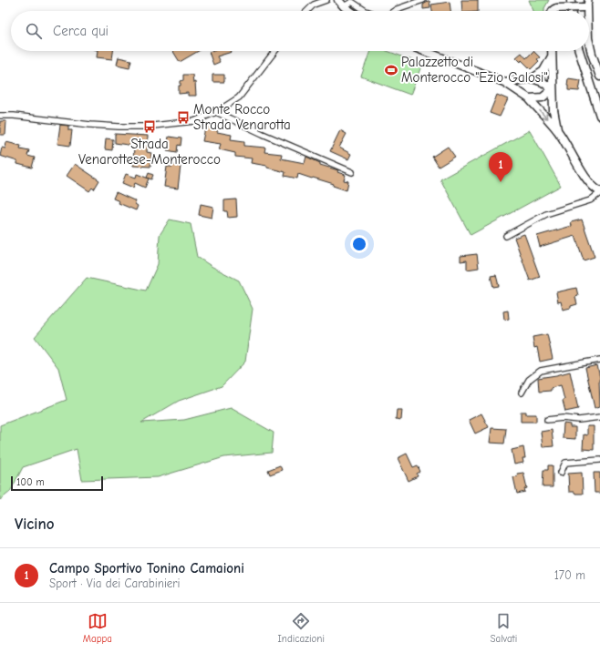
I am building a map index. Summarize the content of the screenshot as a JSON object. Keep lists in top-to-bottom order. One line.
{"places":{"sports":["Palazzetto di Monterocco \"Ezio Galosi\""],"bus stop":["Monte Rocco Strada Venarotta","Strada Venarottese-Monterocco"]},"scale_bar":"100 m","page":{"search":"Cerca qui","pins":"1","scale":"100 m","heading":"Vicino","list":[{"mark":"1","name":"Campo Sportivo Tonino Camaioni","note":"Sport · Via dei Carabinieri","value":"170 m"}],"nav":["Mappa","Indicazioni","Salvati"]}}
